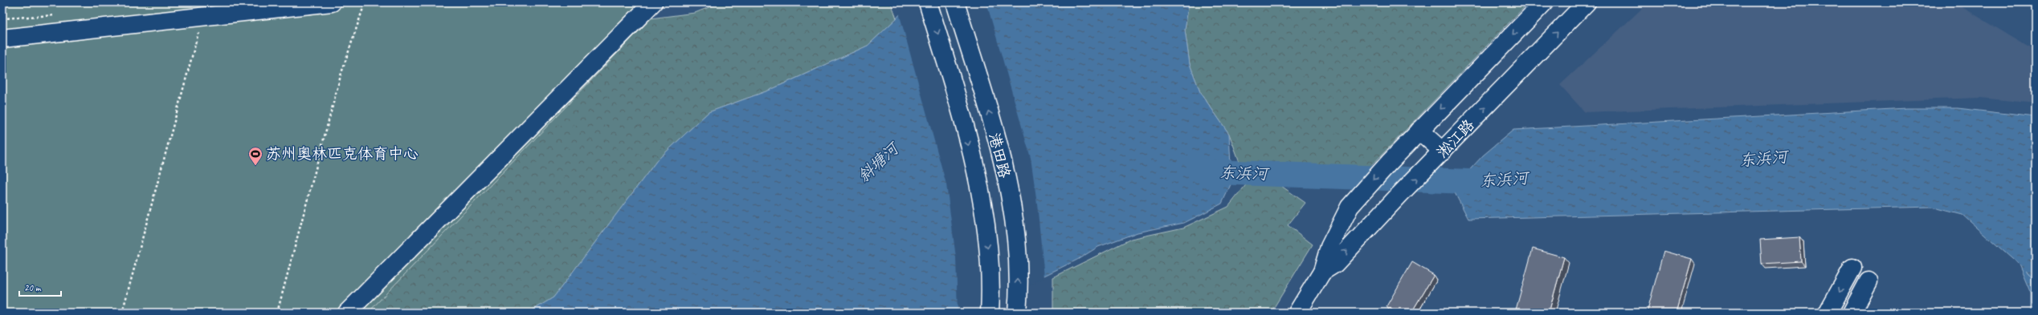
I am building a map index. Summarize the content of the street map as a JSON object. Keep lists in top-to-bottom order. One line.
{"streets":{"street":["淞江路","港田路"]},"water":["东浜河","斜塘河"],"places":{"sports":["苏州奥林匹克体育中心"]},"scale_bar":"20 m"}
